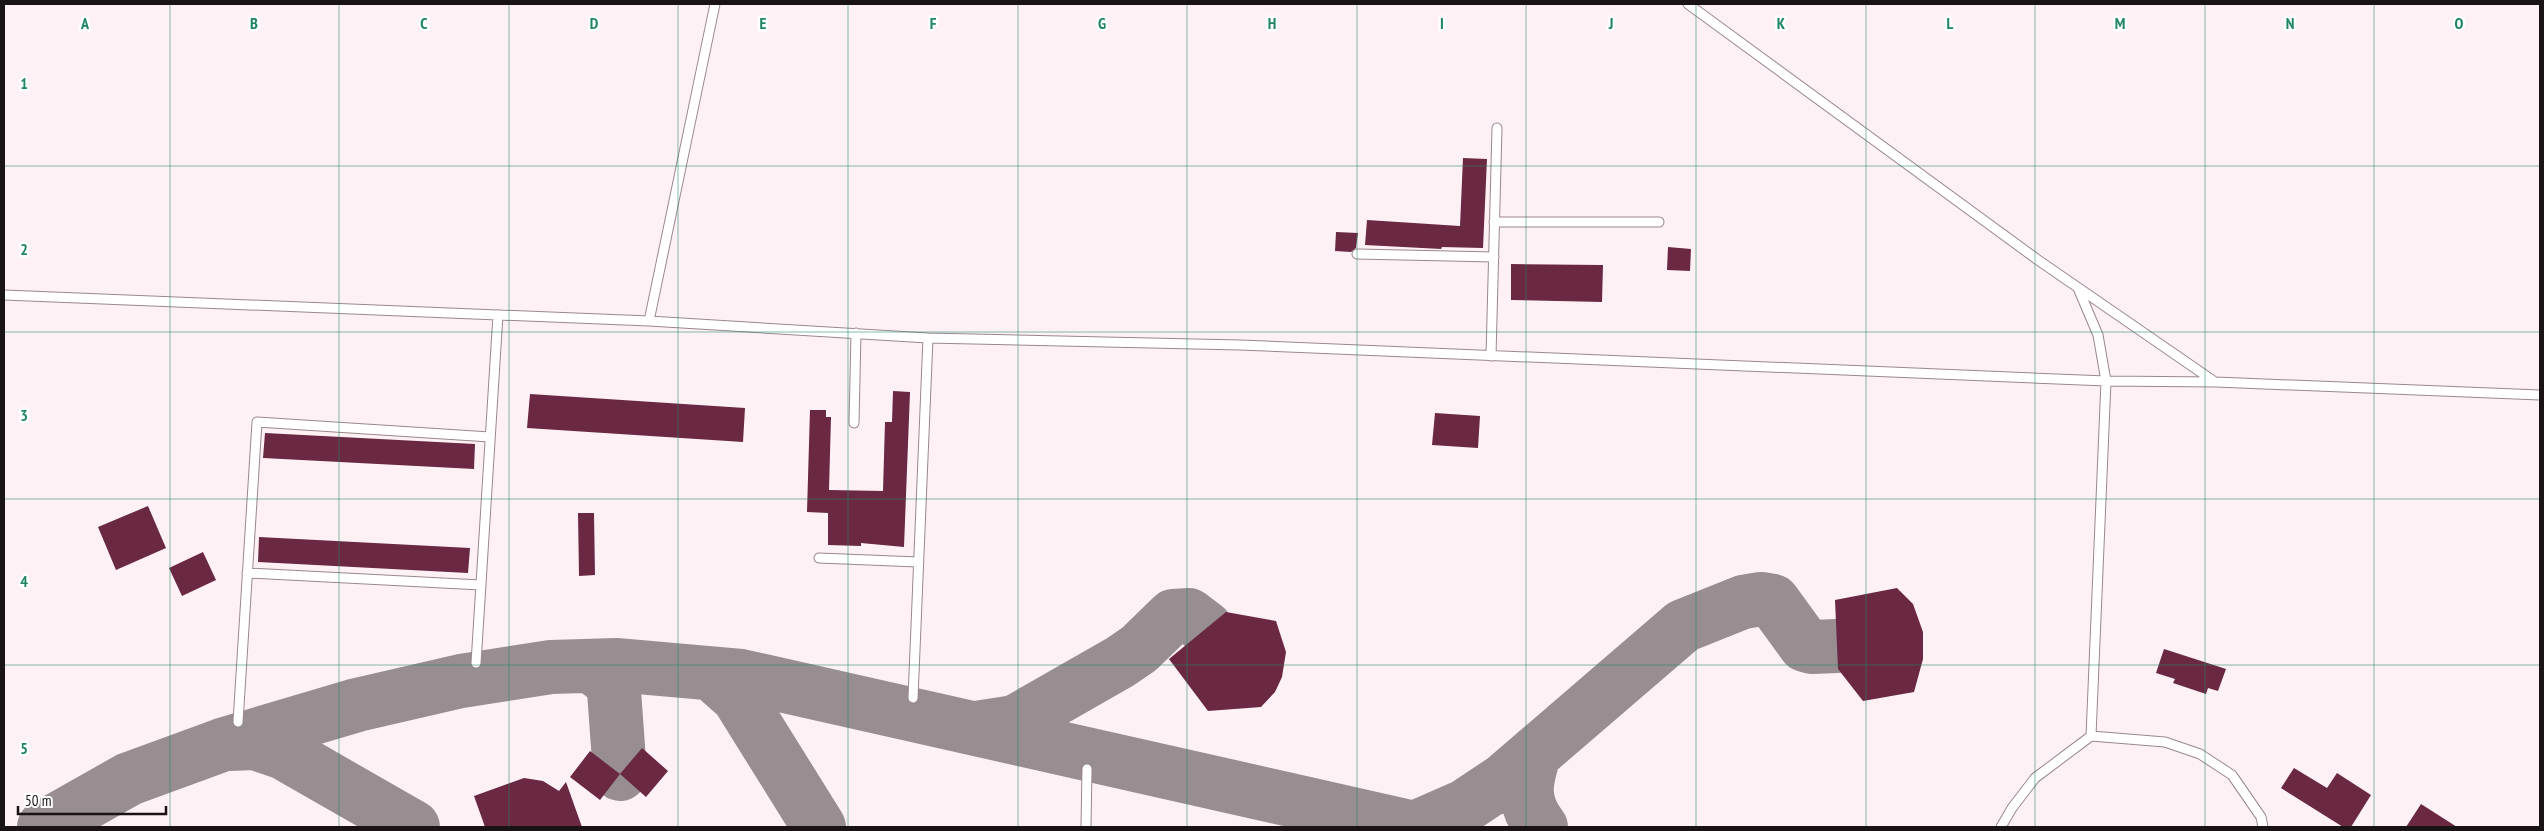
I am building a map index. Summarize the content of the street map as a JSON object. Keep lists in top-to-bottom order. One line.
{"scale_bar":"50 m","grid":{"columns":["A","B","C","D","E","F","G","H","I","J","K","L","M","N","O"],"rows":["1","2","3","4","5"]}}
